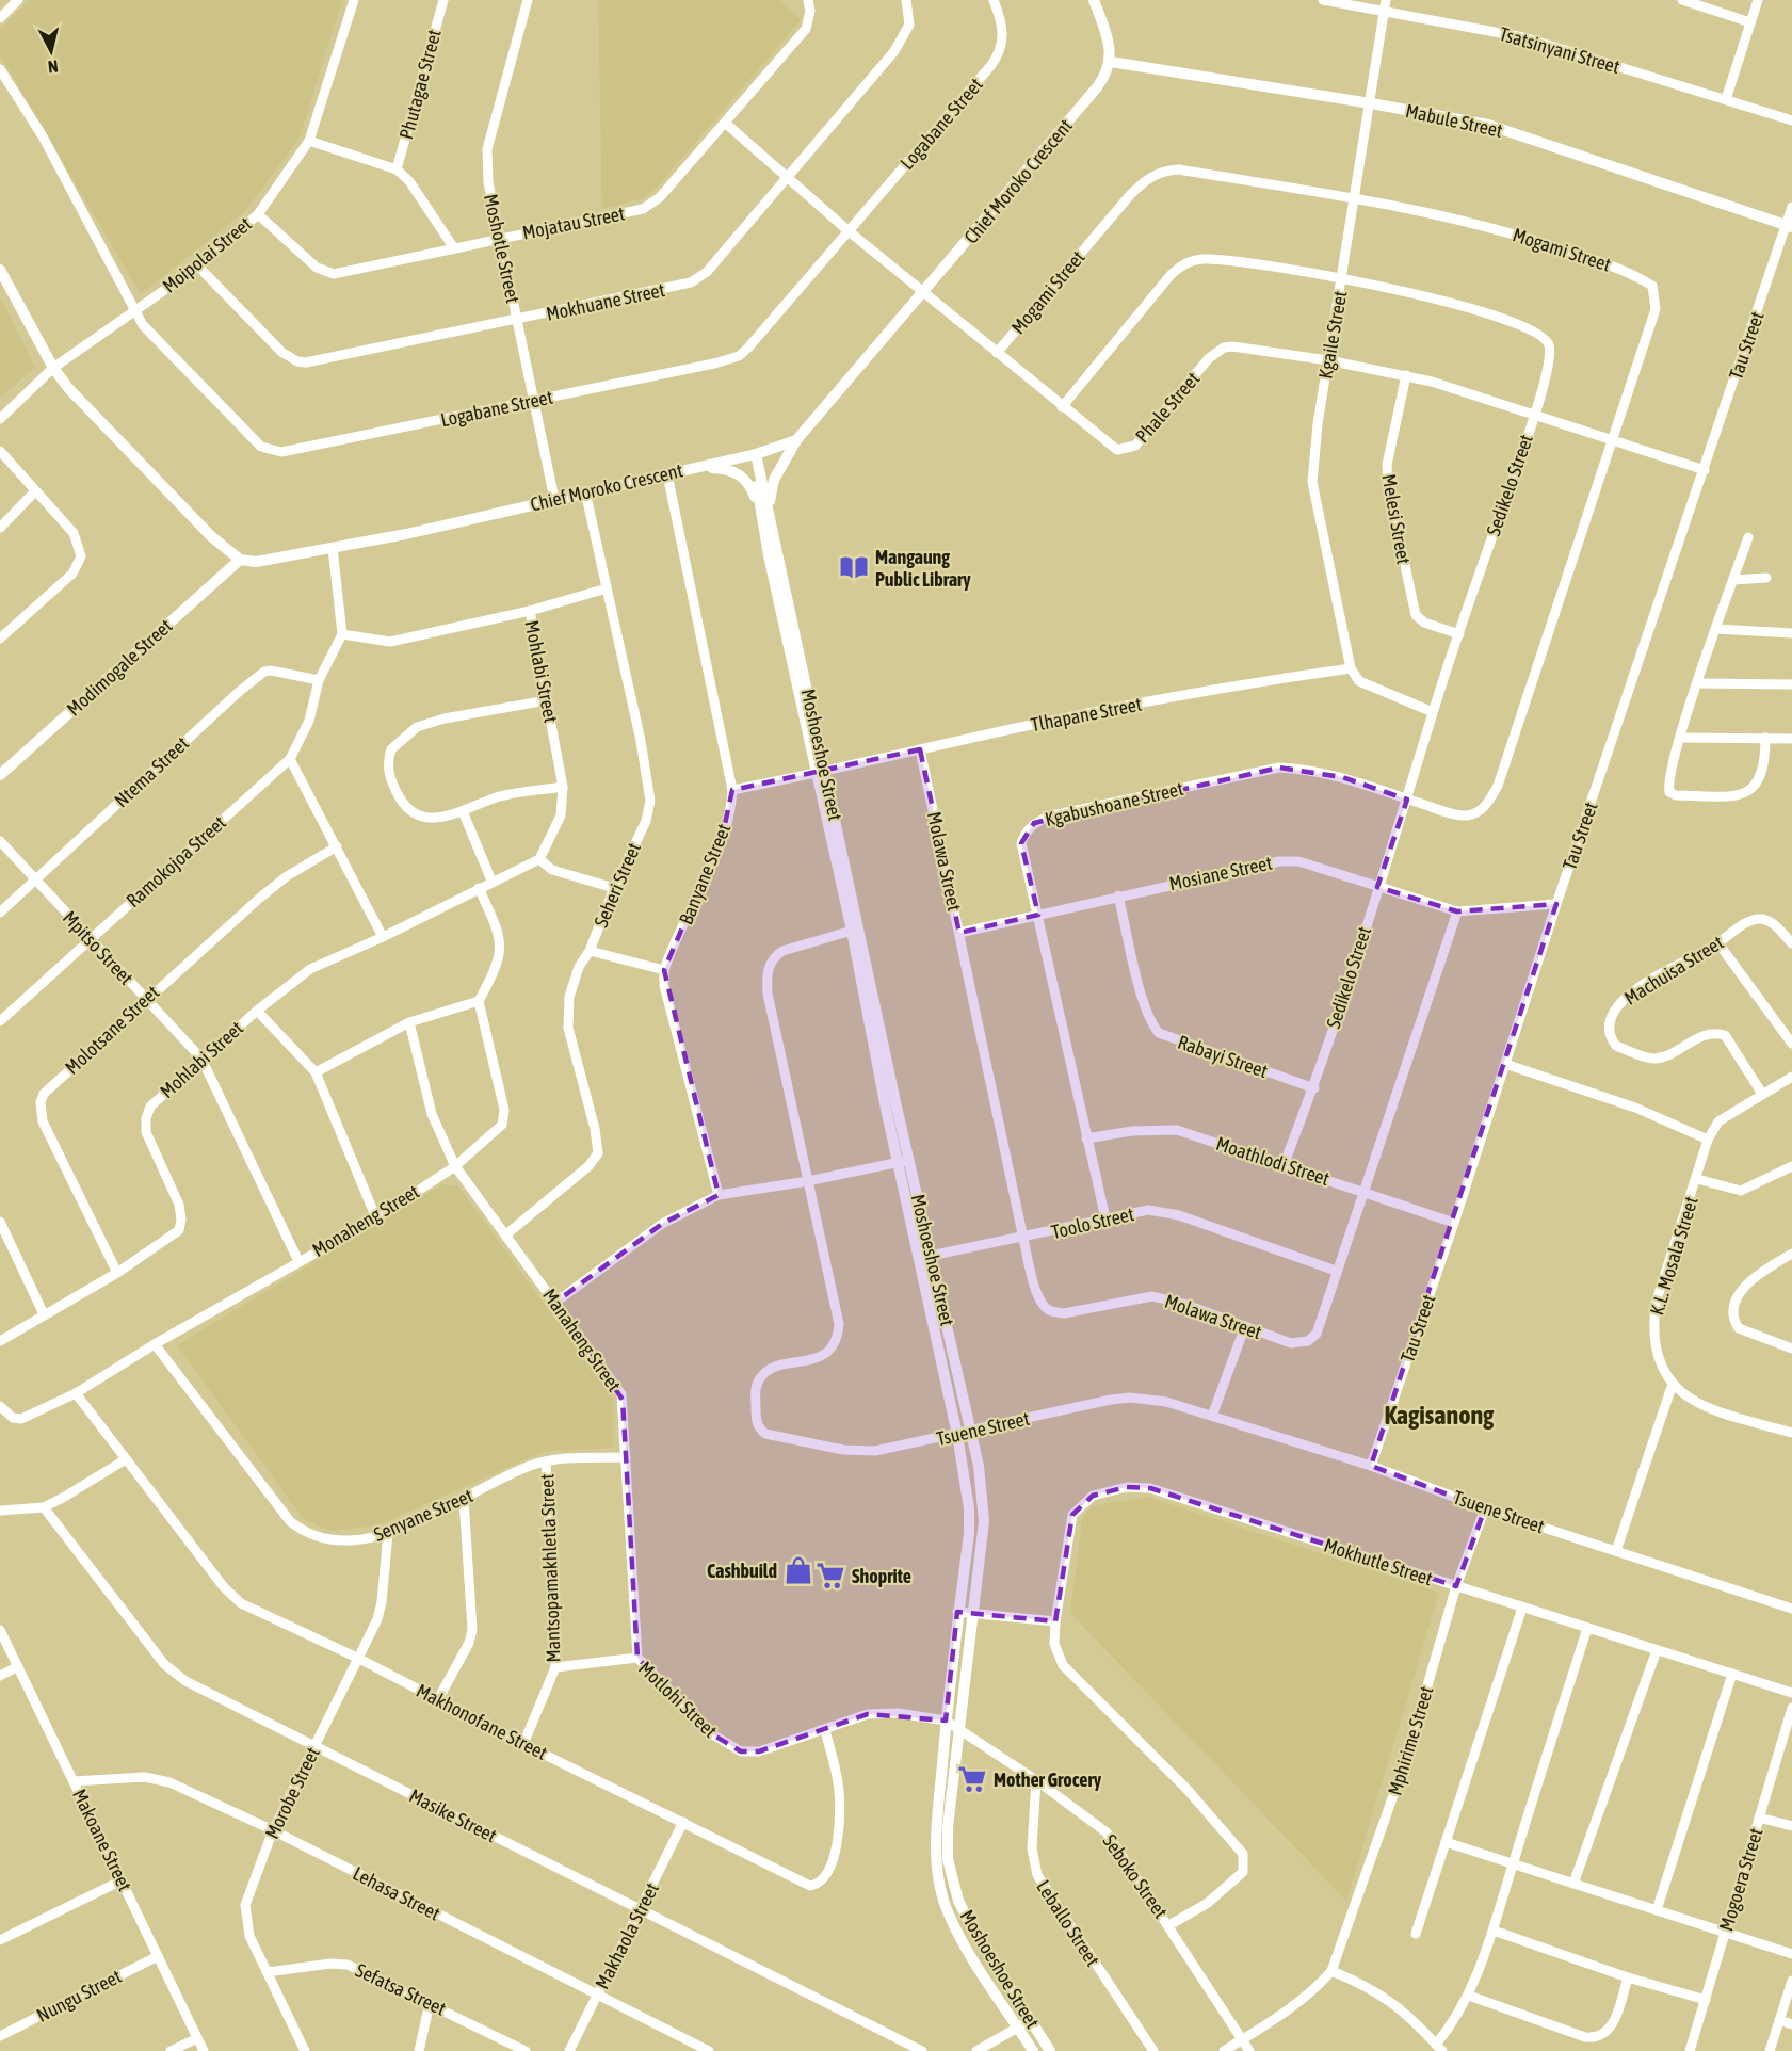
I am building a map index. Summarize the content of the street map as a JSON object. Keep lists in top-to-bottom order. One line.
{"streets":{"street":["Tsatsinyani Street","Phutagae Street","Mabule Street","Logabane Street","Chief Moroko Crescent","Mojatau Street","Moshotle Street","Mogami Street","Moipolai Street","Mokhuane Street","Kgaile Street","Tau Street","Phale Street","Sedikelo Street","Melesi Street","Modimogale Street","Mohlabi Street","Tlhapane Street","Moshoeshoe Street","Ntema Street","Kgabushoane Street","Ramokojoa Street","Molawa Street","Mosiane Street","Banyane Street","Seheri Street","Mpitso Street","Machuisa Street","Molotsane Street","Rabayi Street","Moathlodi Street","Monaheng Street","Toolo Street","K.L. Mosala Street","Manaheng Street","Tsuene Street","Senyane Street","Mokhutle Street","Mantsopamakhletla Street","Motlohi Street","Makhonofane Street","Mphirime Street","Morobe Street","Masike Street","Makoane Street","Seboko Street","Mogoera Street","Lehasa Street","Leballo Street","Makhaola Street","Sefatsa Street","Nungu Street"]},"crossings":[["Tsatsinyani Street","Kgaile Street"],["Mabule Street","Chief Moroko Crescent"],["Mabule Street","Kgaile Street"],["Mabule Street","Tau Street"],["Logabane Street","Moshotle Street"],["Logabane Street","Moipolai Street"],["Logabane Street","Phale Street"],["Chief Moroko Crescent","Moshotle Street"],["Chief Moroko Crescent","Phale Street"],["Chief Moroko Crescent","Modimogale Street"],["Chief Moroko Crescent","Moshoeshoe Street"],["Chief Moroko Crescent","Banyane Street"],["Chief Moroko Crescent","Seheri Street"],["Mojatau Street","Moshotle Street"],["Mojatau Street","Moipolai Street"],["Mojatau Street","Phale Street"],["Moshotle Street","Mokhuane Street"],["Mogami Street","Kgaile Street"],["Mogami Street","Phale Street"],["Mogami Street","Kgabushoane Street"],["Moipolai Street","Mokhuane Street"],["Mokhuane Street","Phale Street"],["Kgaile Street","Phale Street"],["Kgaile Street","Sedikelo Street"],["Kgaile Street","Tlhapane Street"],["Tau Street","Phale Street"],["Tau Street","Mosiane Street"],["Tau Street","Moathlodi Street"],["Tau Street","Tsuene Street"],["Phale Street","Sedikelo Street"],["Phale Street","Melesi Street"],["Sedikelo Street","Melesi Street"],["Sedikelo Street","Kgabushoane Street"],["Sedikelo Street","Mosiane Street"],["Sedikelo Street","Rabayi Street"],["Sedikelo Street","Moathlodi Street"],["Mohlabi Street","Mpitso Street"],["Mohlabi Street","Molotsane Street"],["Tlhapane Street","Moshoeshoe Street"],["Tlhapane Street","Molawa Street"],["Tlhapane Street","Banyane Street"],["Moshoeshoe Street","Toolo Street"],["Moshoeshoe Street","Tsuene Street"],["Moshoeshoe Street","Motlohi Street"],["Moshoeshoe Street","Seboko Street"],["Ntema Street","Ramokojoa Street"],["Ntema Street","Mpitso Street"],["Kgabushoane Street","Mosiane Street"],["Kgabushoane Street","Moathlodi Street"],["Kgabushoane Street","Toolo Street"],["Ramokojoa Street","Mpitso Street"],["Molawa Street","Mosiane Street"],["Molawa Street","Moathlodi Street"],["Molawa Street","Toolo Street"],["Mosiane Street","Rabayi Street"],["Seheri Street","Manaheng Street"],["Mpitso Street","Molotsane Street"],["Mpitso Street","Monaheng Street"],["Machuisa Street","K.L. Mosala Street"],["Monaheng Street","Manaheng Street"],["Monaheng Street","Senyane Street"],["Monaheng Street","Makhonofane Street"],["Manaheng Street","Senyane Street"],["Manaheng Street","Motlohi Street"],["Tsuene Street","Mphirime Street"],["Senyane Street","Mantsopamakhletla Street"],["Senyane Street","Morobe Street"],["Mokhutle Street","Mphirime Street"],["Mokhutle Street","Seboko Street"],["Mantsopamakhletla Street","Motlohi Street"],["Mantsopamakhletla Street","Makhonofane Street"],["Motlohi Street","Makhonofane Street"],["Motlohi Street","Seboko Street"],["Makhonofane Street","Morobe Street"],["Makhonofane Street","Makhaola Street"],["Morobe Street","Masike Street"],["Morobe Street","Lehasa Street"],["Morobe Street","Sefatsa Street"],["Masike Street","Makhaola Street"],["Makoane Street","Lehasa Street"],["Makoane Street","Nungu Street"],["Seboko Street","Leballo Street"],["Lehasa Street","Makhaola Street"]],"districts":["Kagisanong"],"places":{"library":["Mangaung Public Library"],"shop":["Cashbuild"],"supermarket":["Shoprite","Mother Grocery"]},"north":"bottom"}
